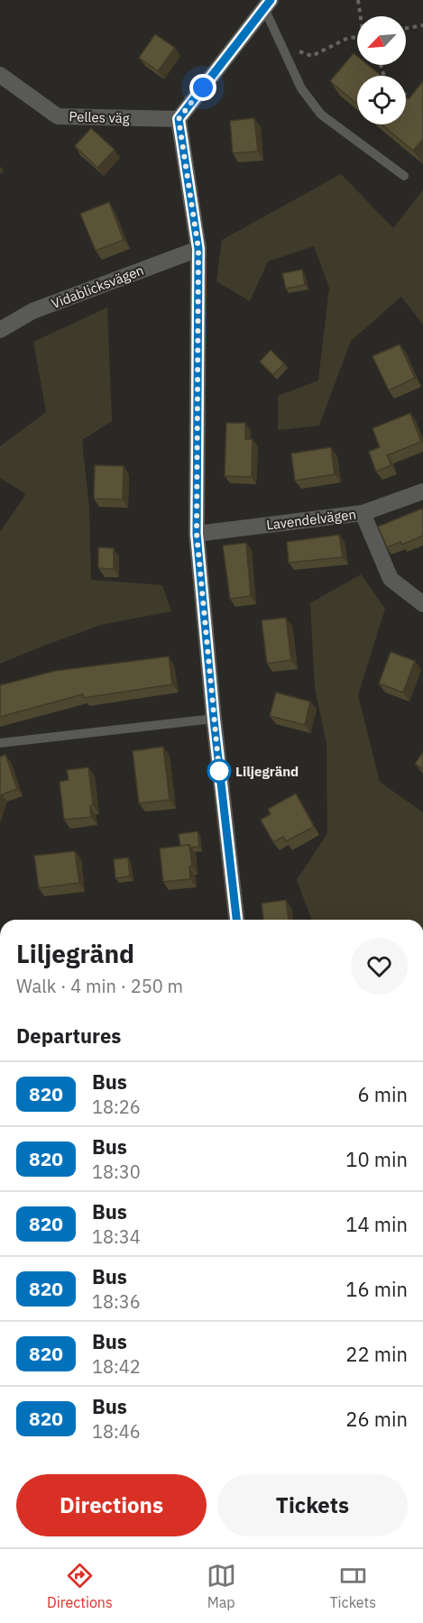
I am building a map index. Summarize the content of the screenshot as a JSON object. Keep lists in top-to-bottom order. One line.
{"streets":{"street":["Pelles väg","Vidablicksvägen","Lavendelvägen"]},"places":["Liljegränd"],"lines":["bus line 820"],"north":"bottom left","page":{"heading":[["Liljegränd","Walk · 4 min · 250 m"],"Departures"],"list":[{"mark":"820","name":"Bus","note":"18:26","value":"6 min"},{"mark":"820","name":"Bus","note":"18:30","value":"10 min"},{"mark":"820","name":"Bus","note":"18:34","value":"14 min"},{"mark":"820","name":"Bus","note":"18:36","value":"16 min"},{"mark":"820","name":"Bus","note":"18:42","value":"22 min"},{"mark":"820","name":"Bus","note":"18:46","value":"26 min"}],"buttons":["Directions","Tickets"],"tabs":["Directions","Map","Tickets"]}}
